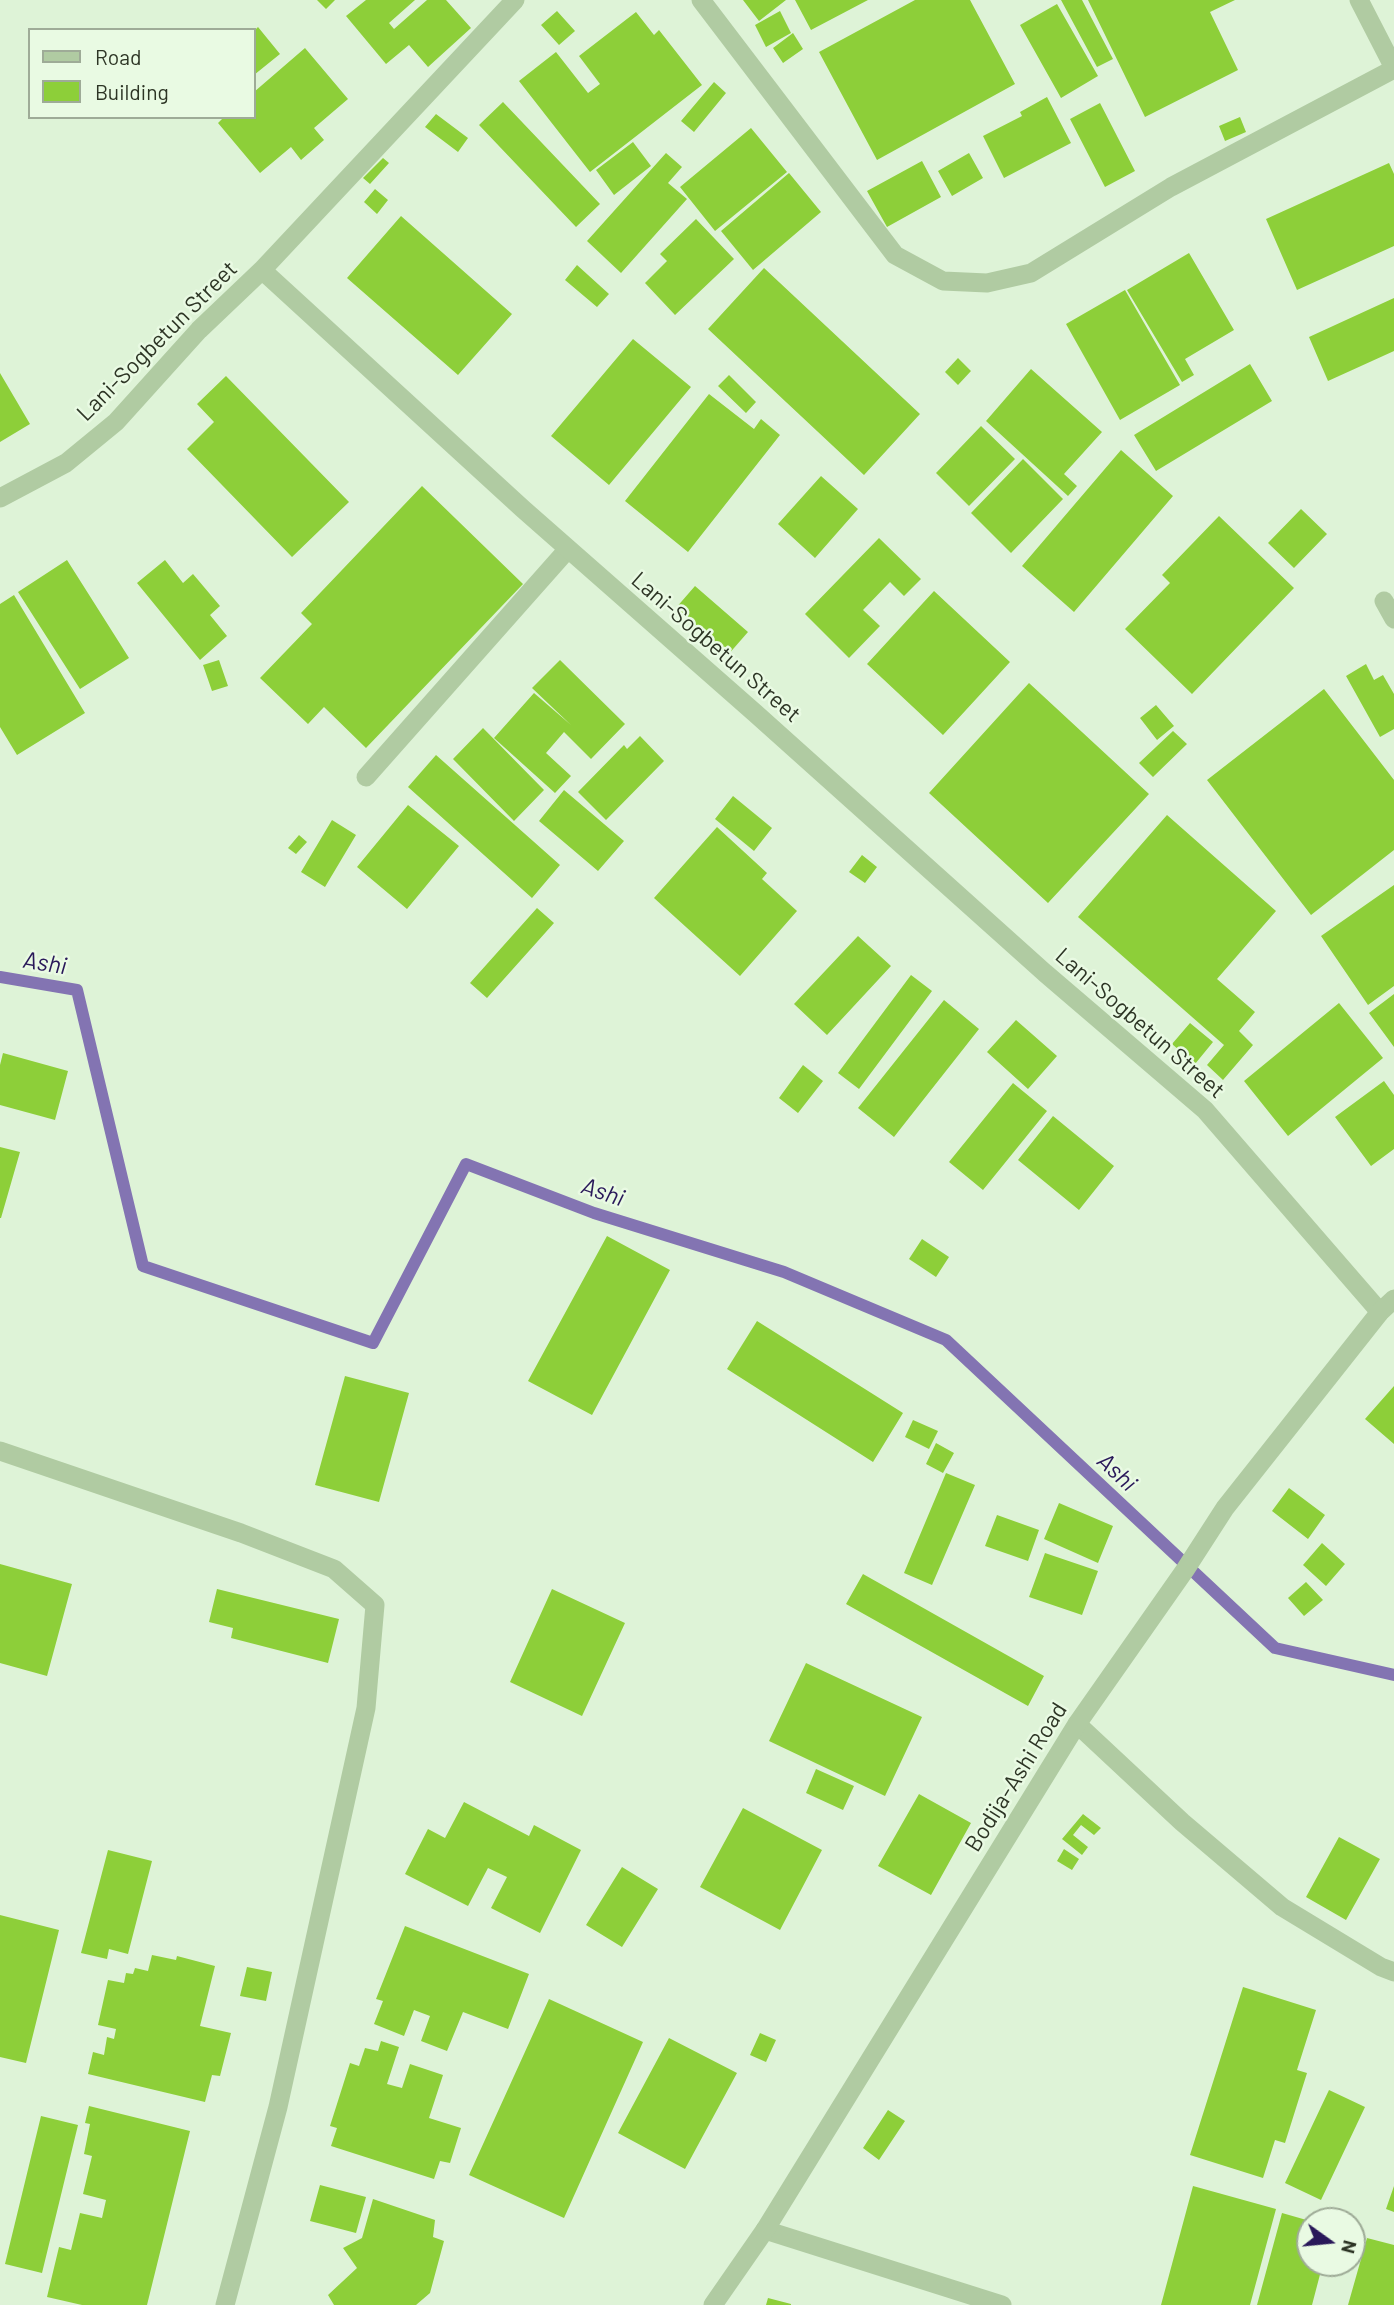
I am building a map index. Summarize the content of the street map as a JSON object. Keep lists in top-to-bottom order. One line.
{"streets":{"street":["Lani-Sogbetun Street","Bodija-Ashi Road"]},"crossings":[["Lani-Sogbetun Street","Bodija-Ashi Road"]],"water":["Ashi"],"legend":["Road","Building"],"north":"right"}
